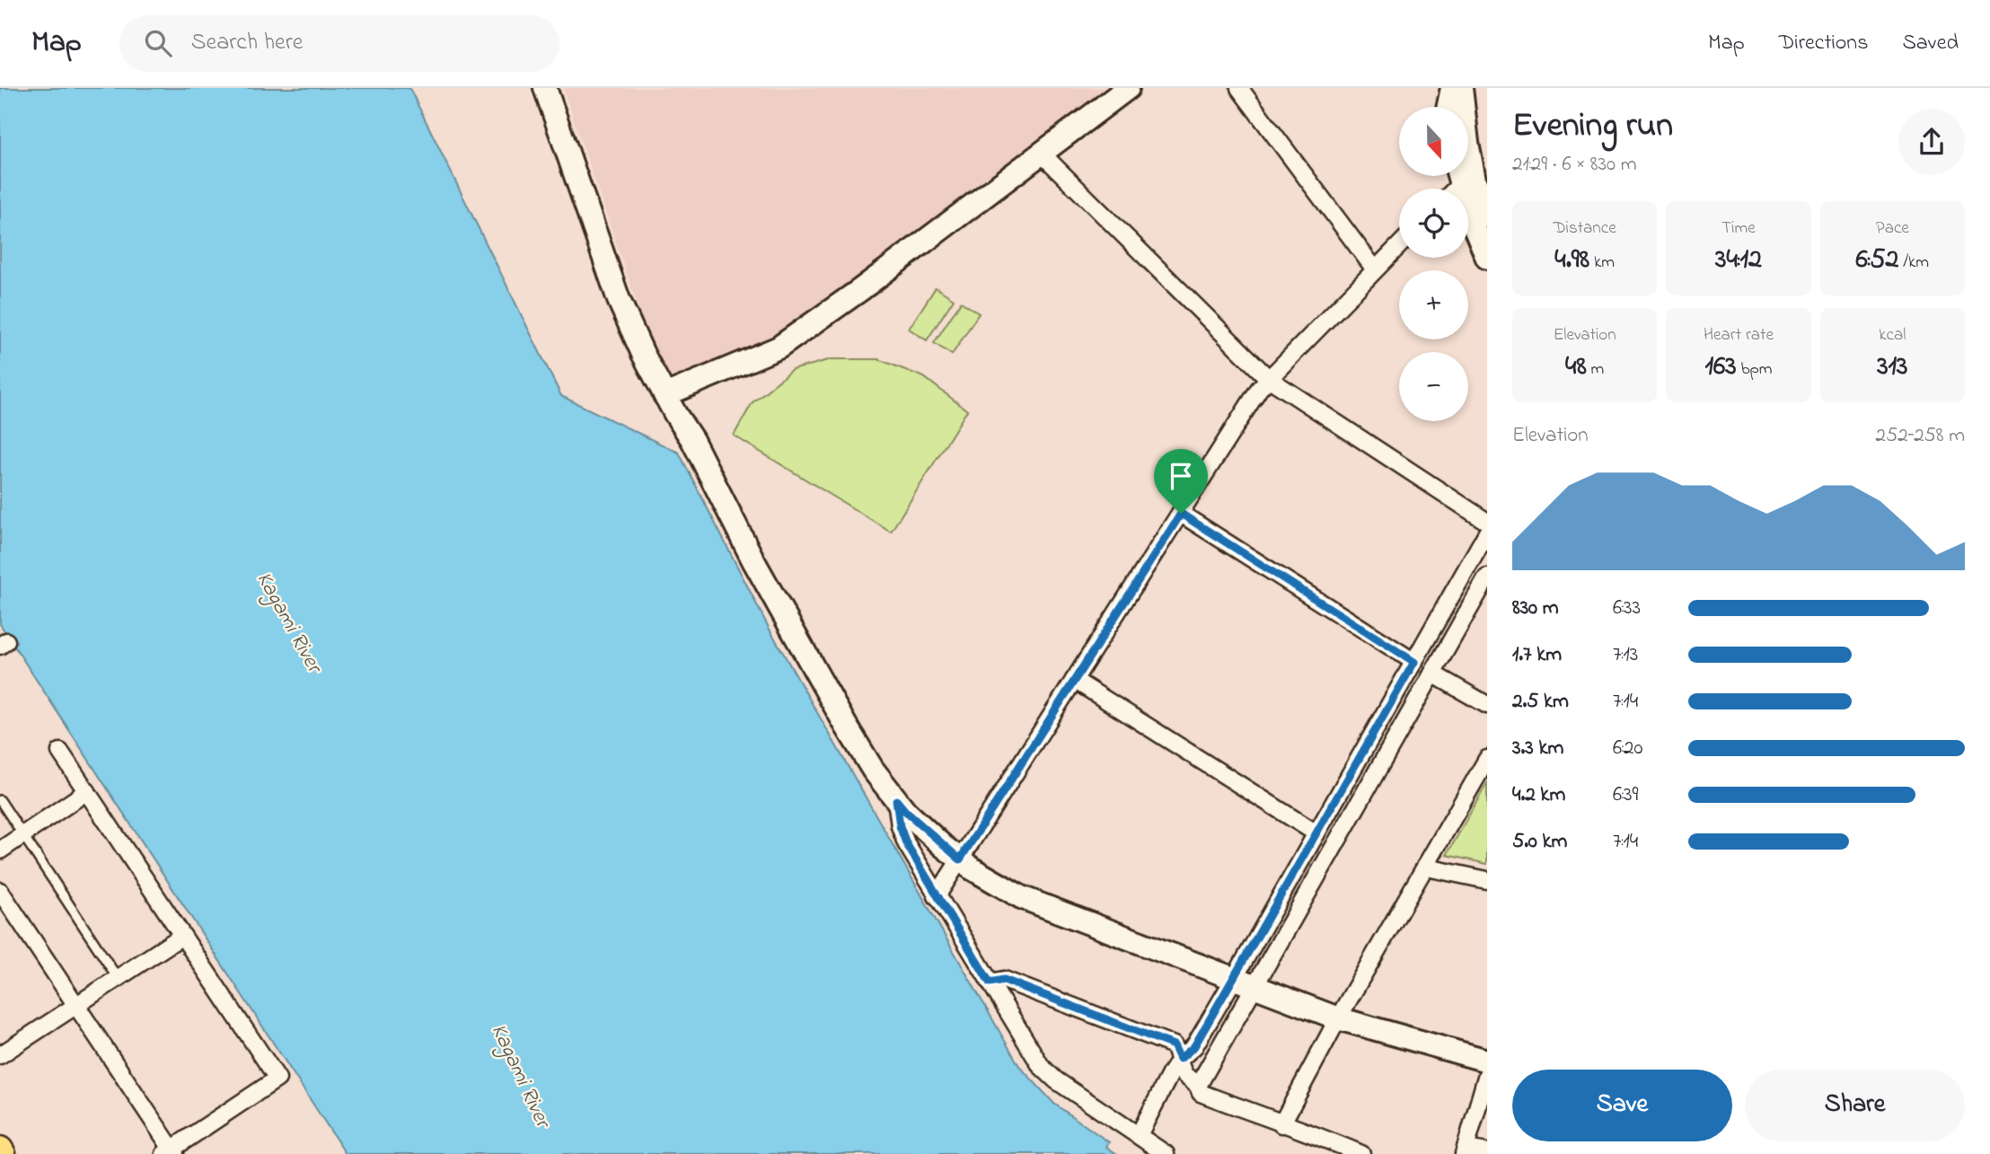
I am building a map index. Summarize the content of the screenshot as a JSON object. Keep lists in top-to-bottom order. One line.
{"water":["Kagami River"],"north":"bottom","page":{"header":"Map","search":"Search here","nav":["Map","Directions","Saved"],"heading":["Evening run","21:29 · 6 × 830 m"],"map_buttons":["+","−"],"stats":[["Distance","4.98 km"],["Time","34:12"],["Pace","6:52 /km"],["Elevation","48 m"],["Heart rate","163 bpm"],["kcal","313"]],"chart":["Elevation","252–258 m"],"list":[{"name":"830 m","note":"6:33"},{"name":"1.7 km","note":"7:13"},{"name":"2.5 km","note":"7:14"},{"name":"3.3 km","note":"6:20"},{"name":"4.2 km","note":"6:39"},{"name":"5.0 km","note":"7:14"}],"buttons":["Save","Share"]}}
